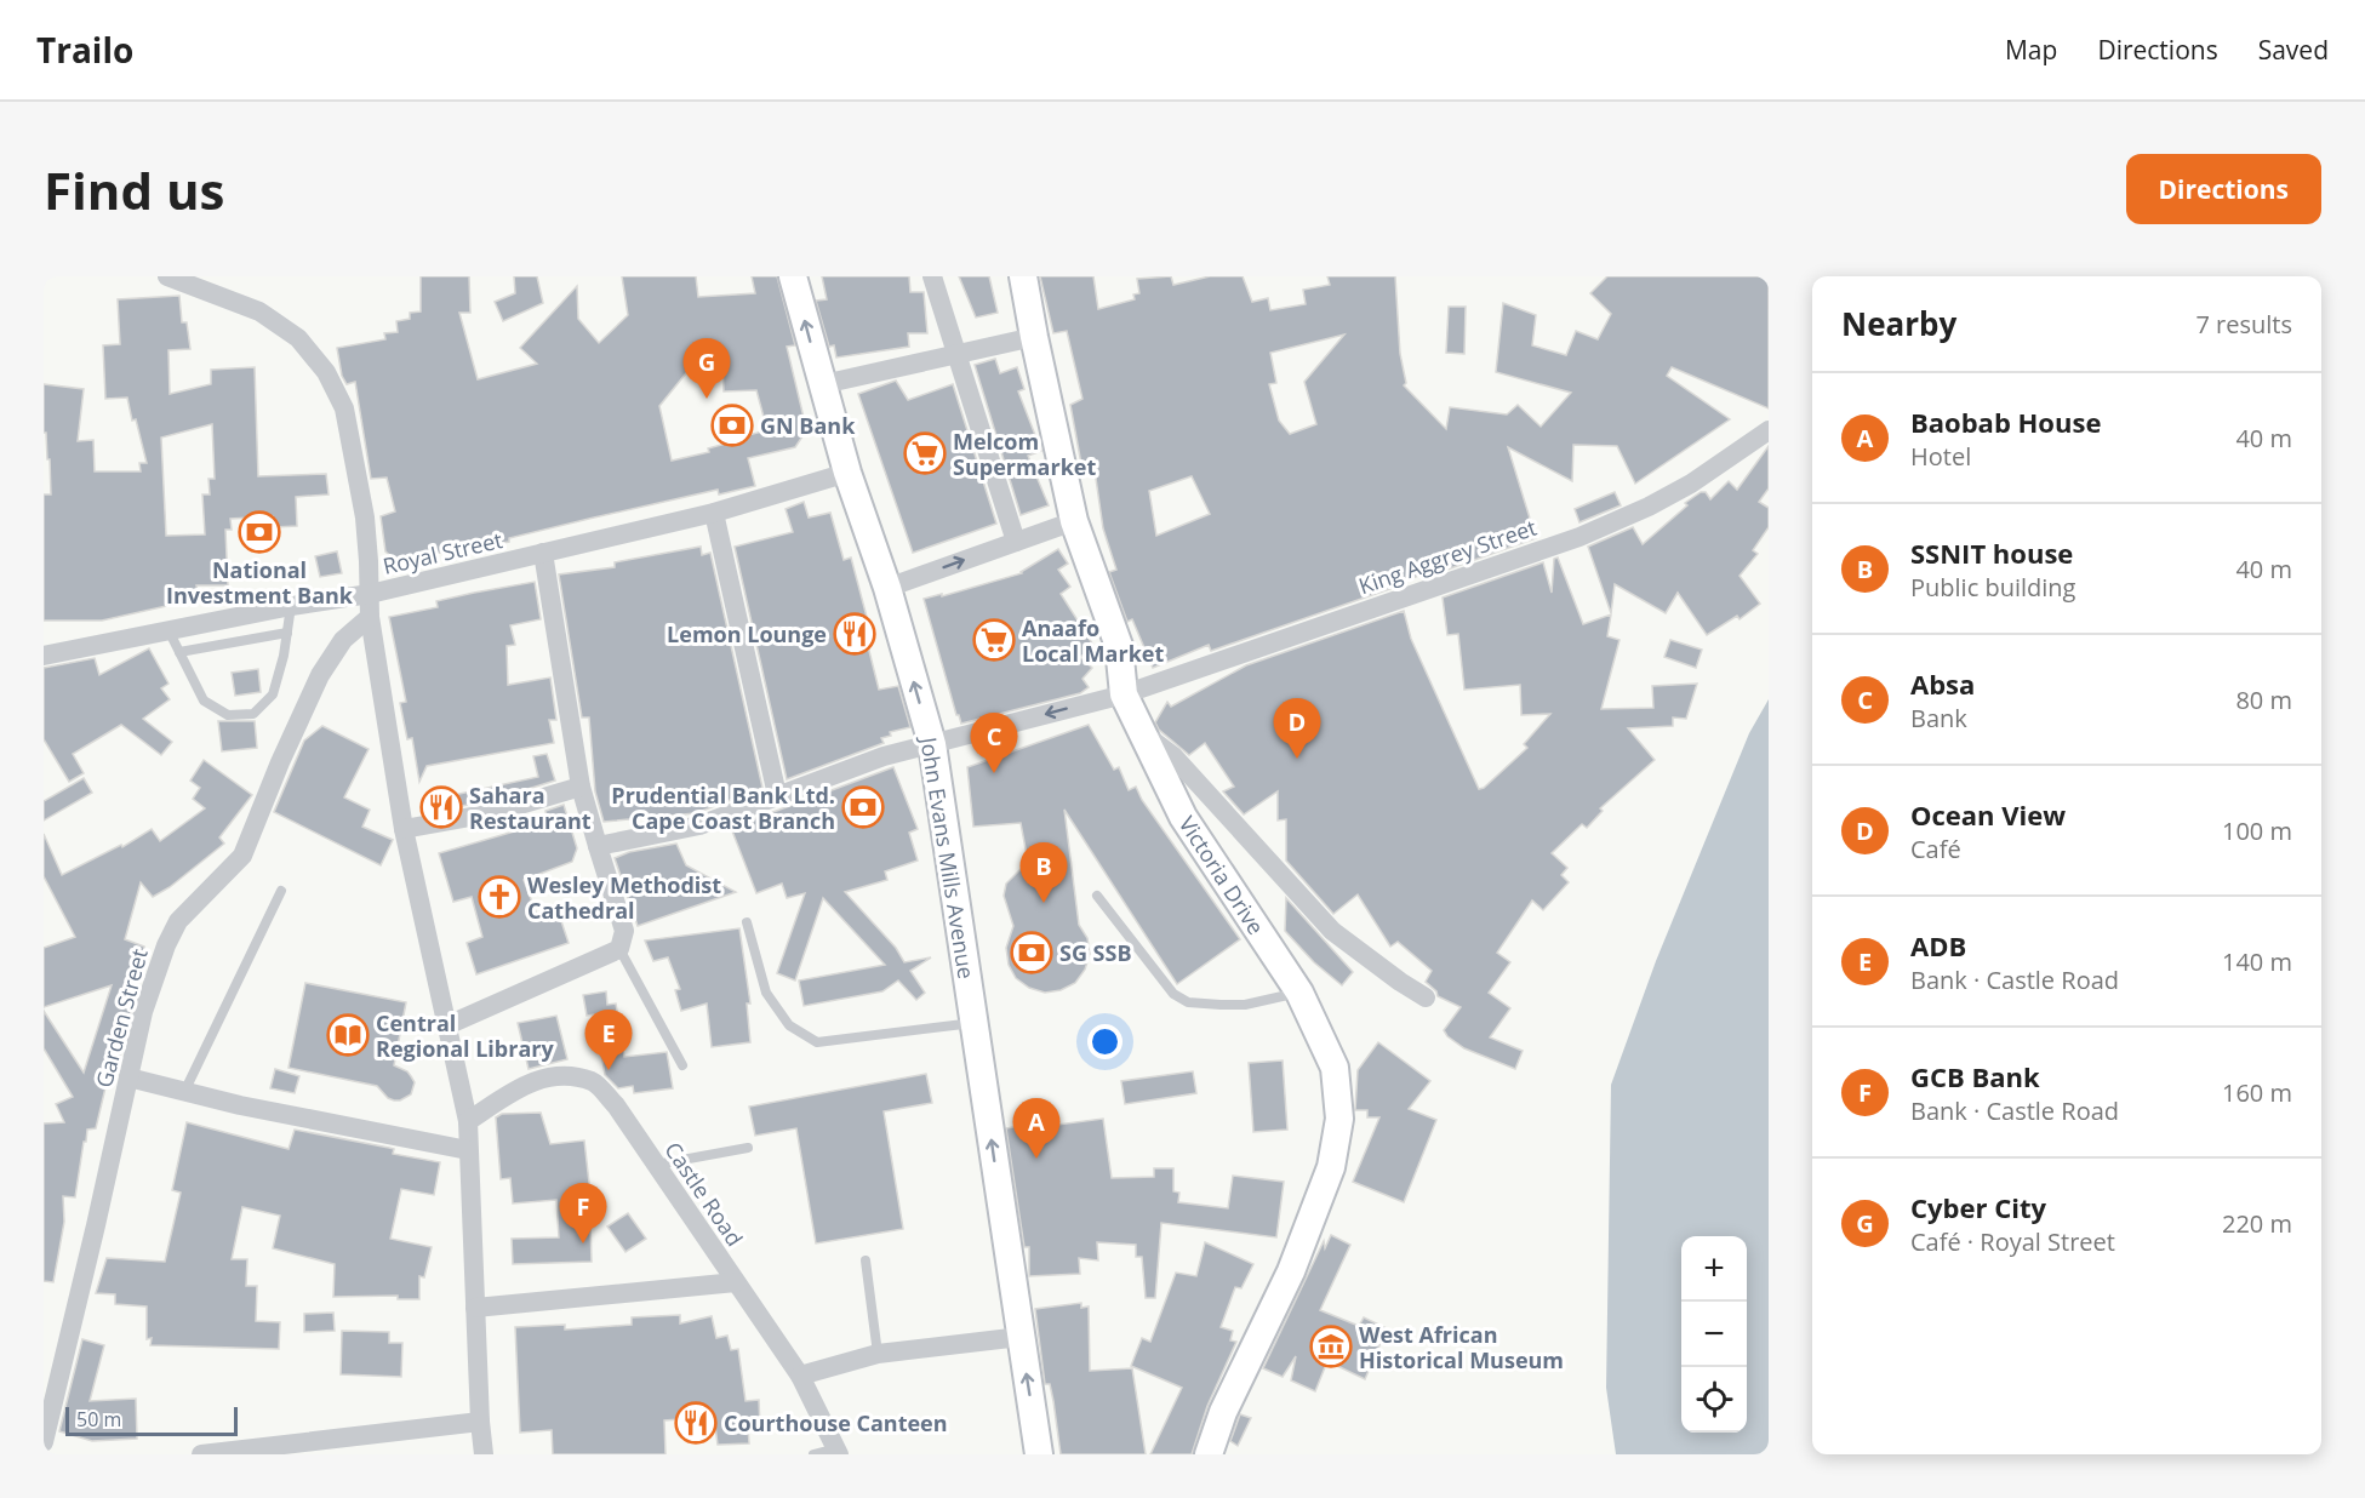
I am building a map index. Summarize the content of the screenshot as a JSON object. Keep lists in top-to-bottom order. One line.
{"streets":{"street":["Royal Street","King Aggrey Street","John Evans Mills Avenue","Victoria Drive","Garden Street","Castle Road"]},"crossings":[["Royal Street","John Evans Mills Avenue"],["King Aggrey Street","John Evans Mills Avenue"],["King Aggrey Street","Victoria Drive"]],"places":{"bank":["GN Bank","National Investment Bank","Prudential Bank Ltd. Cape Coast Branch","SG SSB"],"supermarket":["Melcom Supermarket","Anaafo Local Market"],"restaurant":["Lemon Lounge","Sahara Restaurant","Courthouse Canteen"],"church":["Wesley Methodist Cathedral"],"library":["Central Regional Library"],"museum":["West African Historical Museum"]},"scale_bar":"50 m","page":{"header":"Trailo","nav":["Map","Directions","Saved"],"buttons":"Directions","title":"Find us","heading":["Nearby","7 results"],"pins":["G","D","C","B","E","A","F"],"list":[{"mark":"A","name":"Baobab House","note":"Hotel","value":"40 m"},{"mark":"B","name":"SSNIT house","note":"Public building","value":"40 m"},{"mark":"C","name":"Absa","note":"Bank","value":"80 m"},{"mark":"D","name":"Ocean View","note":"Café","value":"100 m"},{"mark":"E","name":"ADB","note":"Bank · Castle Road","value":"140 m"},{"mark":"F","name":"GCB Bank","note":"Bank · Castle Road","value":"160 m"},{"mark":"G","name":"Cyber City","note":"Café · Royal Street","value":"220 m"}],"map_buttons":["+","−"],"scale":"50 m"}}
